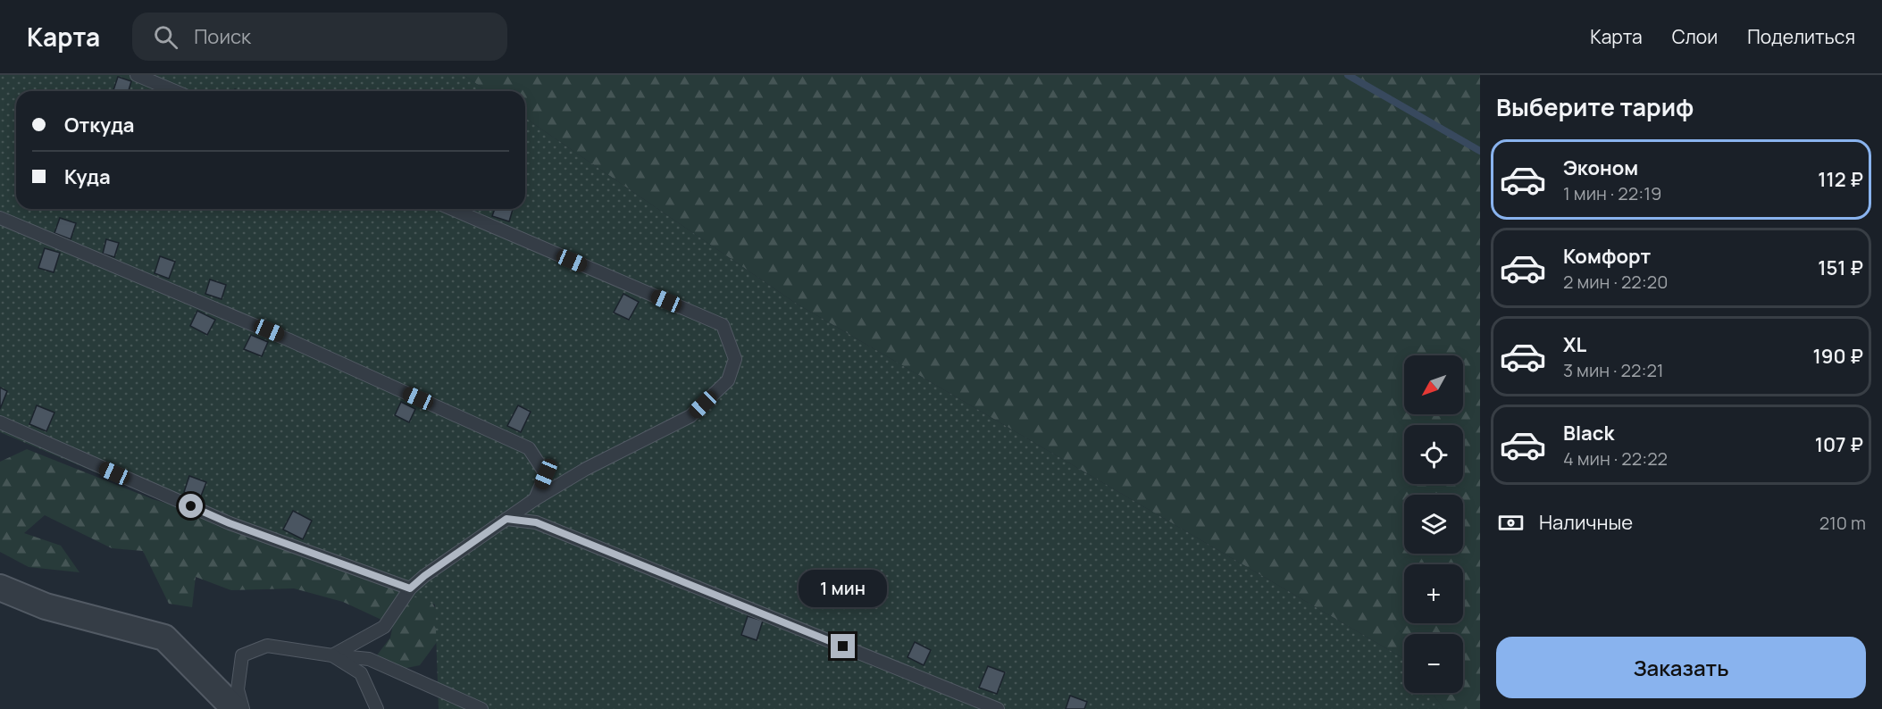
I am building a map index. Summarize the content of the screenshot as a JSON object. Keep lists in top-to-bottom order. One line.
{"north":"bottom left","page":{"header":"Карта","search":"Поиск","nav":["Карта","Слои","Поделиться"],"heading":"Выберите тариф","banner":["Откуда","Куда"],"list":[{"name":"Эконом","note":"1 мин · 22:19","value":"112 ₽"},{"name":"Комфорт","note":"2 мин · 22:20","value":"151 ₽"},{"name":"XL","note":"3 мин · 22:21","value":"190 ₽"},{"name":"Black","note":"4 мин · 22:22","value":"107 ₽"}],"map_buttons":["+","−"],"pay":["Наличные","210 m"],"bubble":"1 мин","buttons":"Заказать"}}
